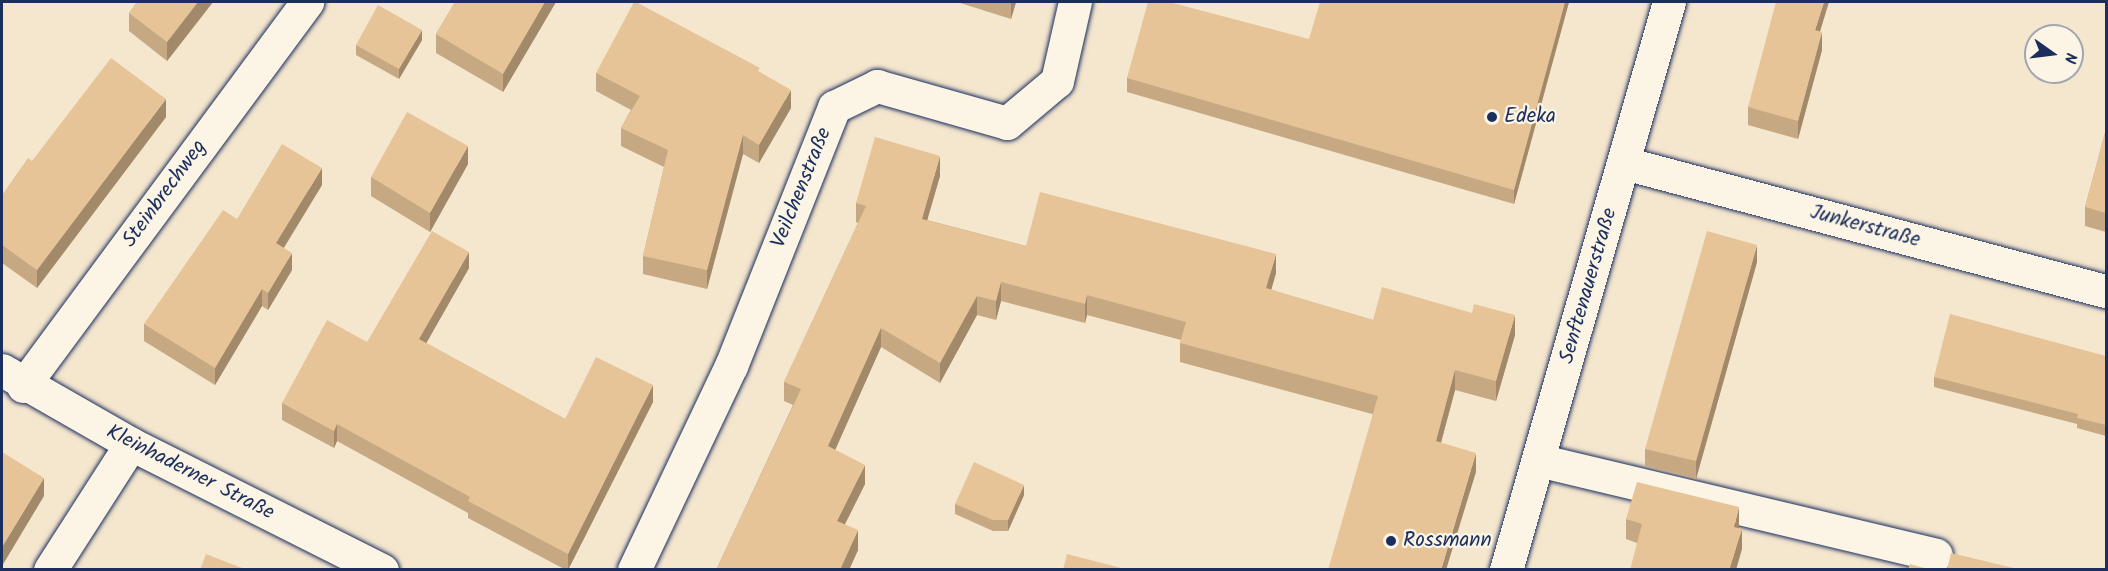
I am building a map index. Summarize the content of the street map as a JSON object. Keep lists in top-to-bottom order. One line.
{"streets":{"street":["Veilchenstraße","Steinbrechweg","Junkerstraße","Senftenauerstraße","Kleinhaderner Straße"]},"crossings":[["Steinbrechweg","Kleinhaderner Straße"],["Junkerstraße","Senftenauerstraße"]],"places":["Edeka","Rossmann"],"north":"right"}
